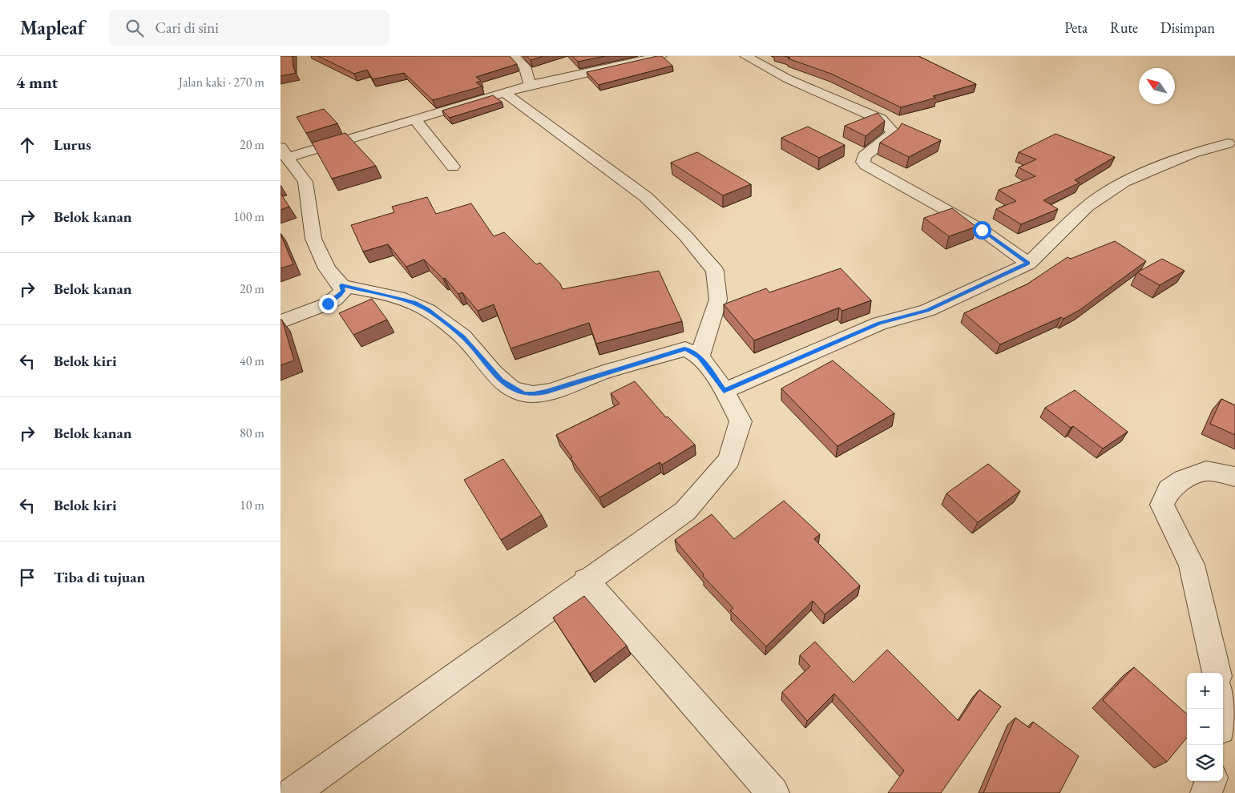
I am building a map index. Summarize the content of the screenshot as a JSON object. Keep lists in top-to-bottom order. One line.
{"north":"top left","page":{"header":"Mapleaf","search":"Cari di sini","nav":["Peta","Rute","Disimpan"],"heading":["4 mnt","Jalan kaki · 270 m"],"list":[["Lurus","20 m"],["Belok kanan","100 m"],["Belok kanan","20 m"],["Belok kiri","40 m"],["Belok kanan","80 m"],["Belok kiri","10 m"],"Tiba di tujuan"],"map_buttons":["+","−"]}}
